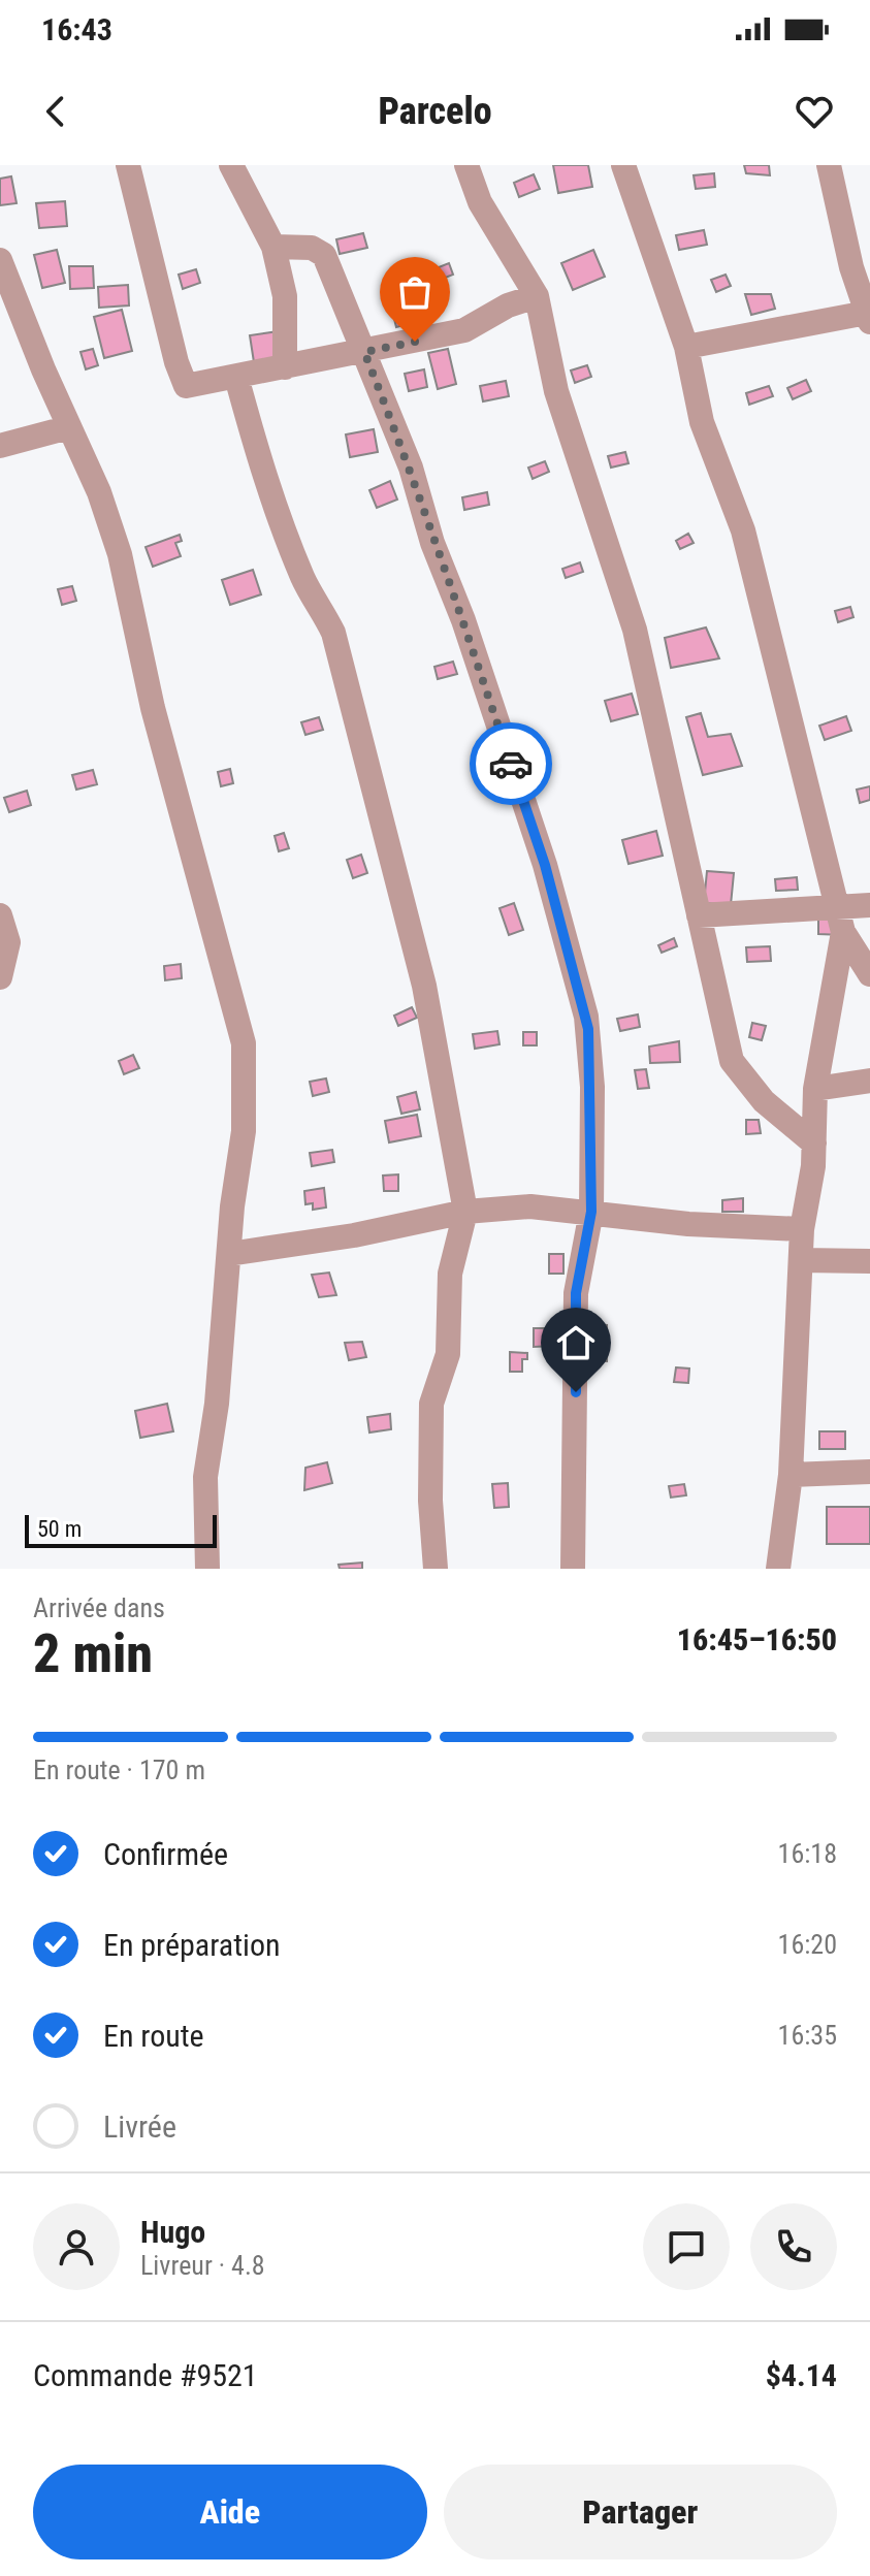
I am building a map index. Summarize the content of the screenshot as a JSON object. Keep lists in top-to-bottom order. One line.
{"scale_bar":"50 m","page":{"status":"16:43","header":"Parcelo","scale":"50 m","heading":["2 min","Arrivée dans","16:45–16:50"],"panel":["Hugo","Livreur · 4.8","Commande #9521","$4.14"],"bar":"En route · 170 m","list":[["Confirmée","16:18"],["En préparation","16:20"],["En route","16:35"],"Livrée"],"buttons":["Aide","Partager"]}}
